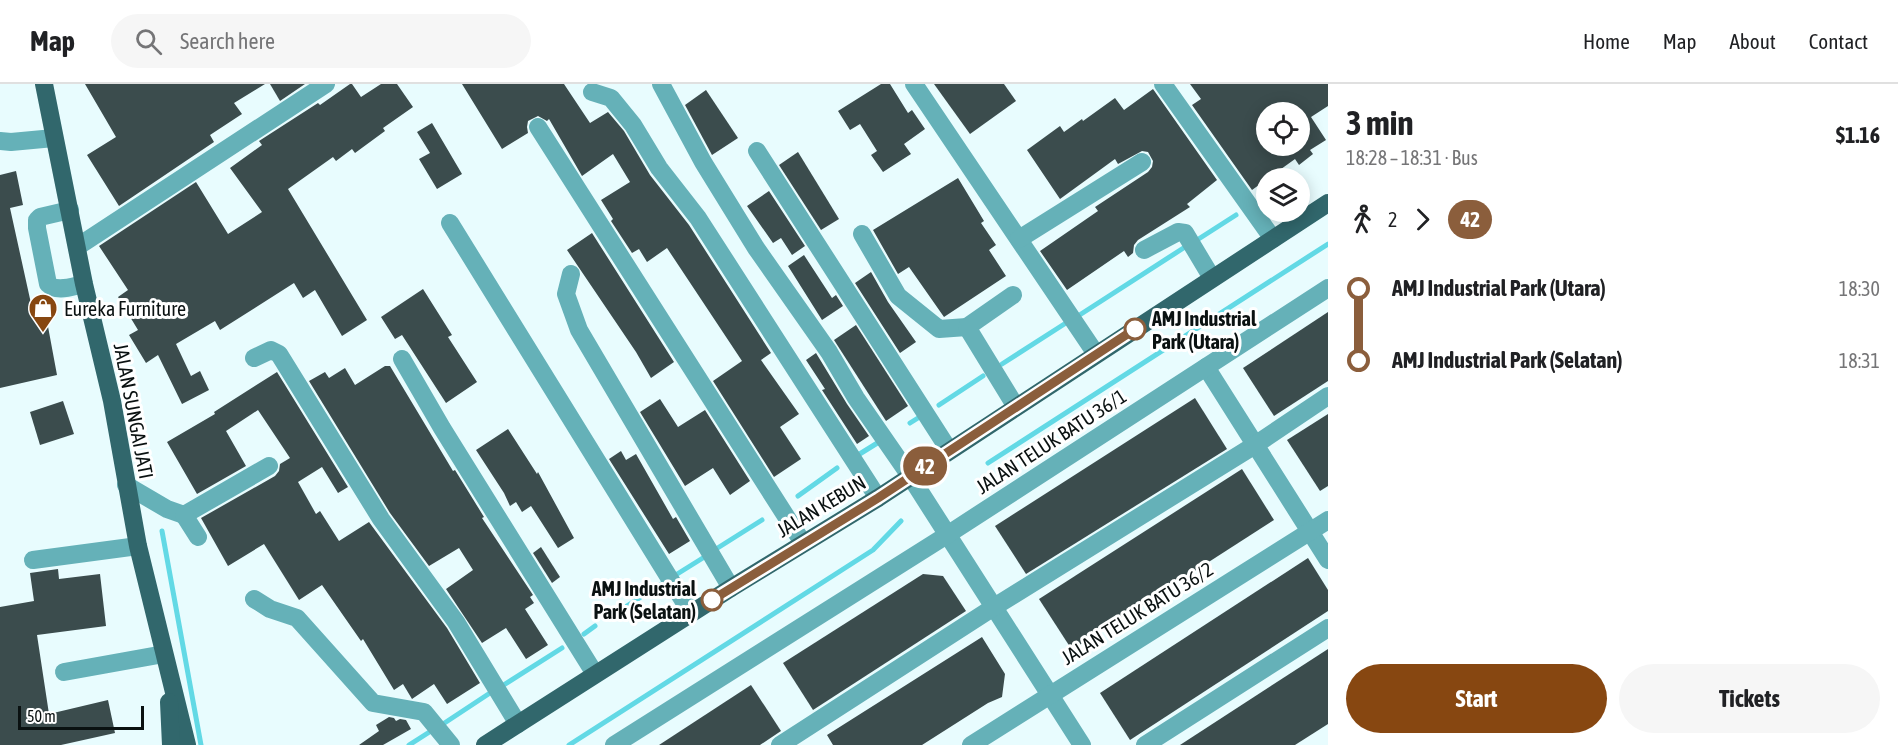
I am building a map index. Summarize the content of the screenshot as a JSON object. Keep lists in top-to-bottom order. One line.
{"streets":{"main road":["JALAN SUNGAI JATI","JALAN KEBUN"],"street":["JALAN TELUK BATU 36/1","JALAN TELUK BATU 36/2"]},"places":{"other":["AMJ Industrial Park (Utara)","AMJ Industrial Park (Selatan)"],"shop":["Eureka Furniture"]},"lines":["bus line 42"],"scale_bar":"50 m","page":{"header":"Map","search":"Search here","nav":["Home","Map","About","Contact"],"on_map":"42","heading":["3 min","18:28 – 18:31 · Bus","$1.16"],"legs":["2","42"],"list":[{"name":"AMJ Industrial Park (Utara)","value":"18:30"},{"name":"AMJ Industrial Park (Selatan)","value":"18:31"}],"buttons":["Start","Tickets"],"scale":"50 m"}}
